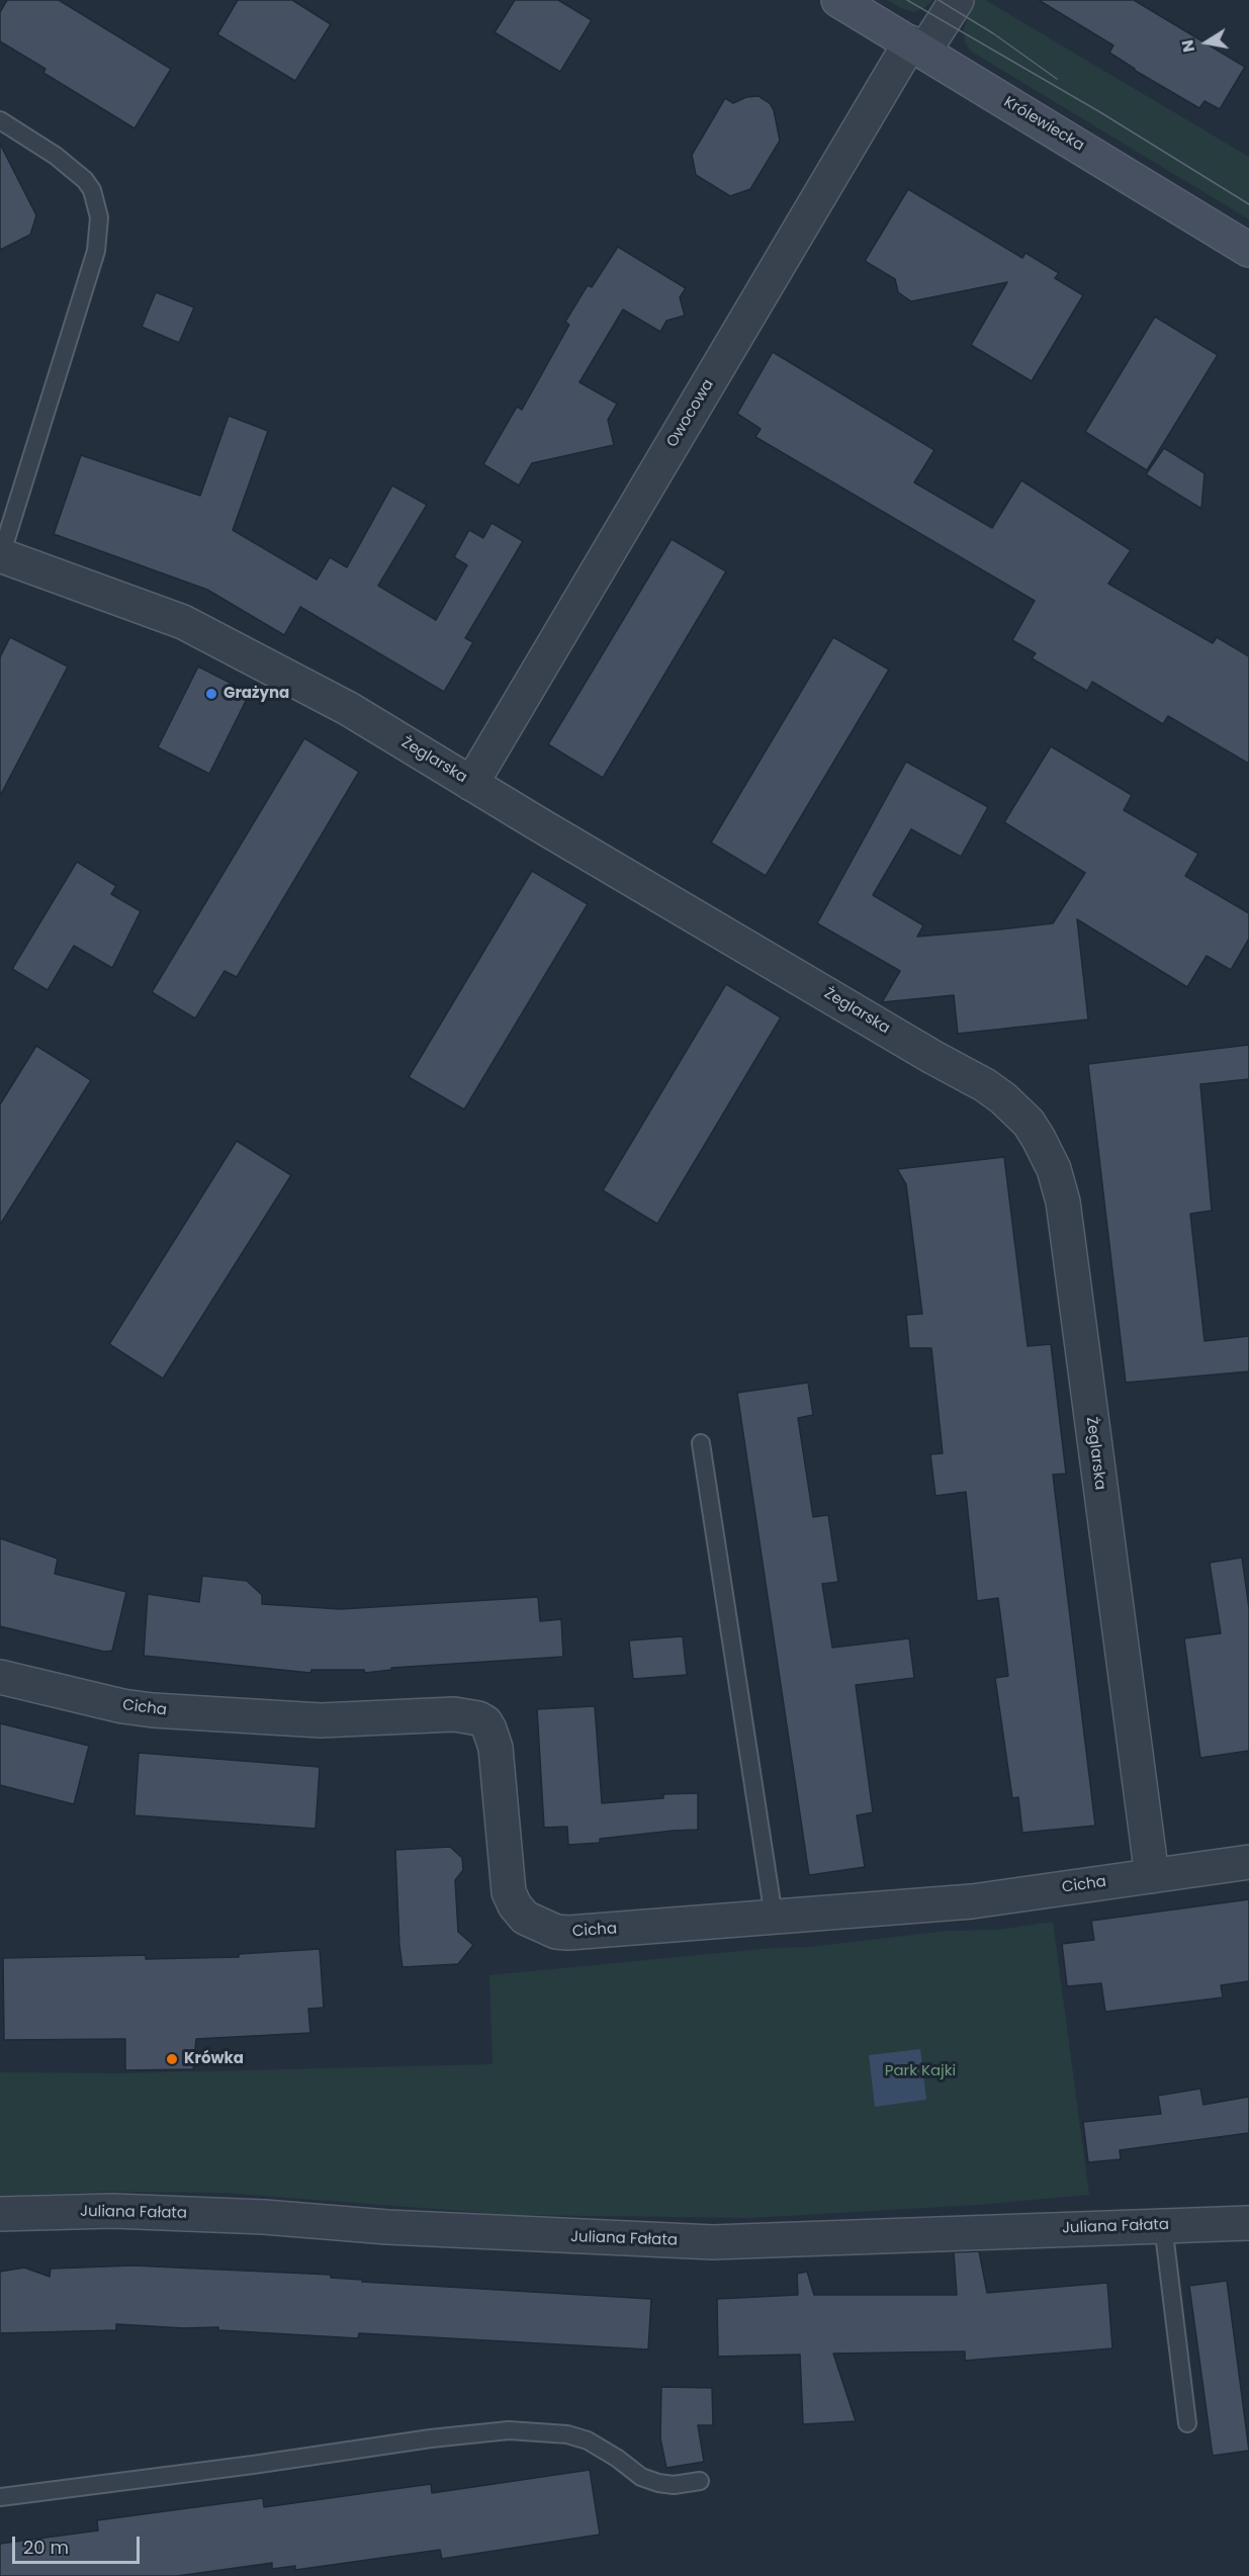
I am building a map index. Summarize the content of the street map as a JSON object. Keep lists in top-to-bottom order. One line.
{"streets":{"main road":["Królewiecka"],"street":["Owocowa","Żeglarska","Cicha","Juliana Fałata"]},"crossings":[["Królewiecka","Owocowa"],["Owocowa","Żeglarska"],["Żeglarska","Cicha"]],"parks":["Park Kajki"],"places":["Grażyna","Krówka"],"scale_bar":"20 m","north":"left"}
